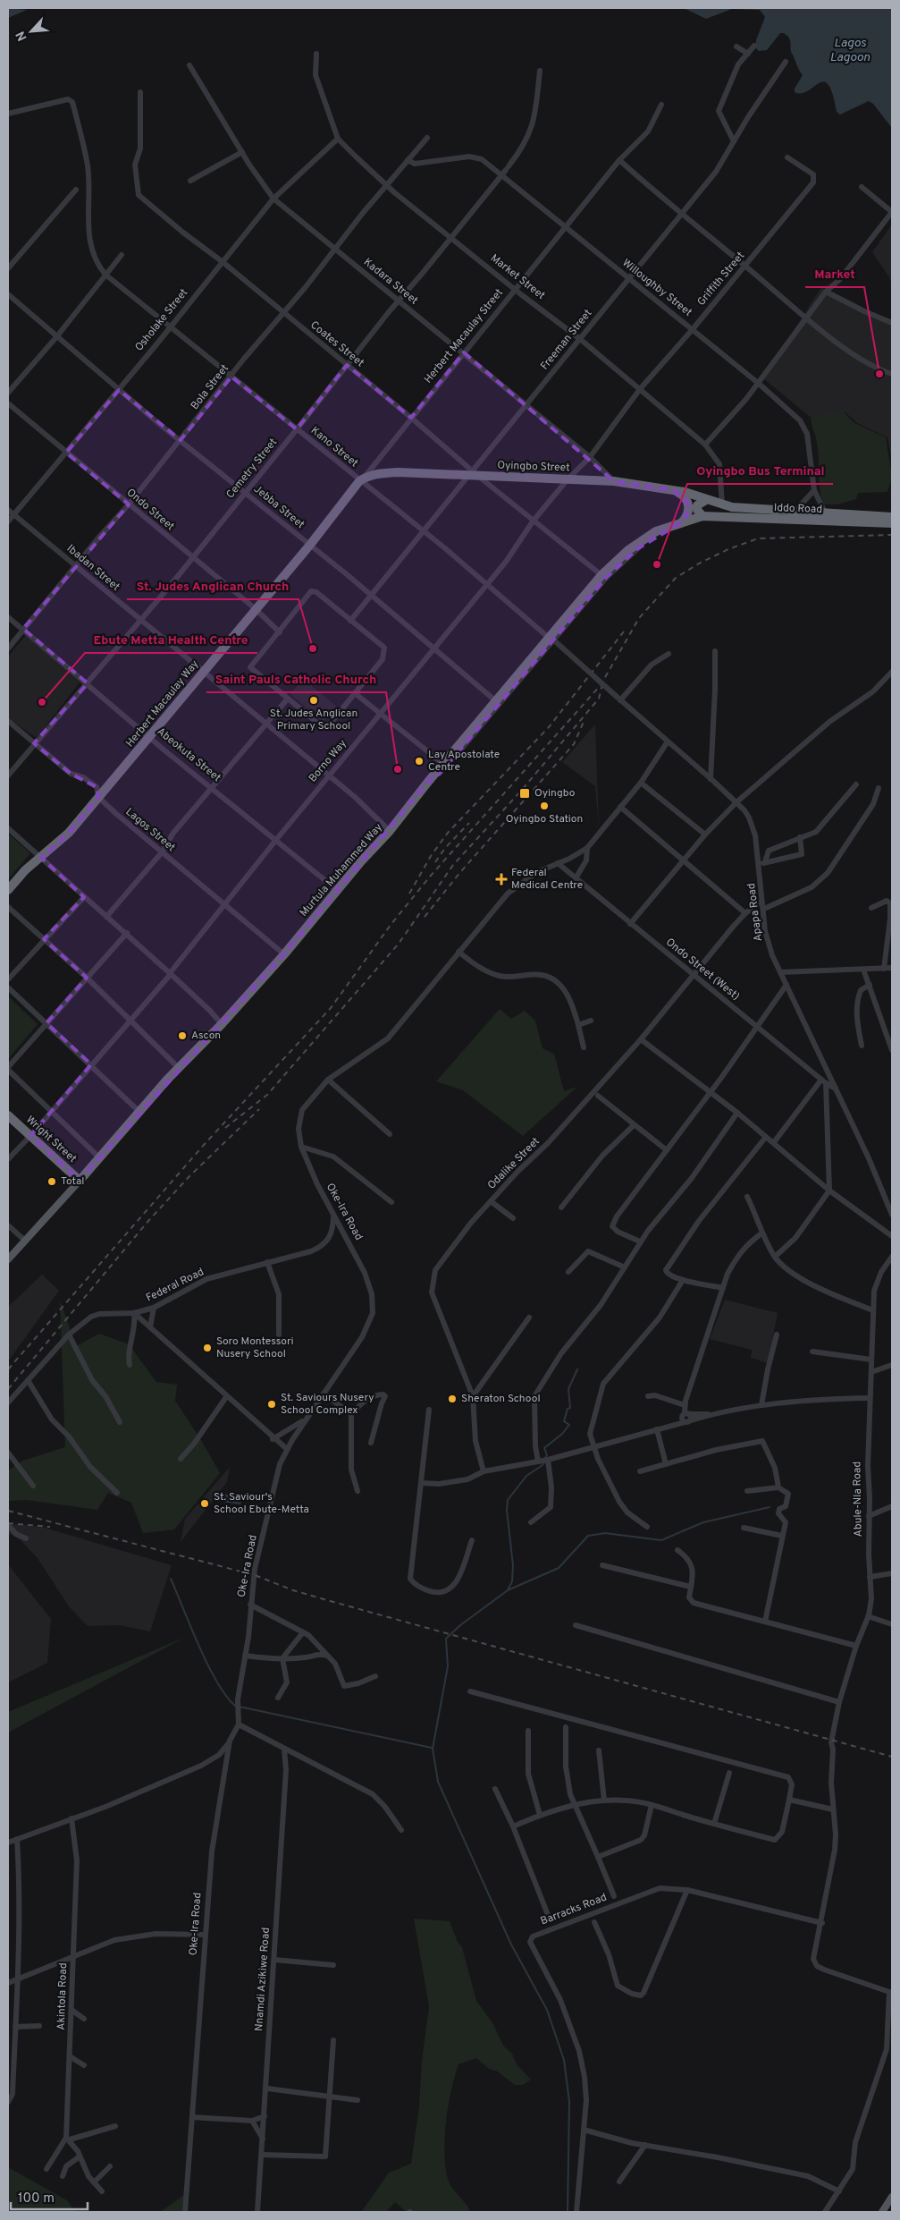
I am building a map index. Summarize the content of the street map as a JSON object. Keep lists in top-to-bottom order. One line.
{"streets":{"highway":["Oyingbo Street","Iddo Road","Herbert Macaulay Way","Murtula Muhammed Way","Wright Street"],"street":["Market Street","Griffith Street","Kadara Street","Willoughby Street","Osholake Street","Herbert Macaulay Street","Freeman Street","Coates Street","Bola Street","Kano Street","Cemetry Street","Jebba Street","Ondo Street","Ibadan Street","Abeokuta Street","Borno Way","Lagos Street","Apapa Road","Ondo Street (West)","Odalike Street","Oke-Ira Road","Federal Road","Abule-Nla Road","Barracks Road","Nnamdi Azikiwe Road","Akintola Road"]},"crossings":[["Market Street","Griffith Street"],["Market Street","Osholake Street"],["Market Street","Herbert Macaulay Street"],["Market Street","Freeman Street"],["Market Street","Bola Street"],["Market Street","Cemetry Street"],["Market Street","Iddo Road"],["Griffith Street","Kadara Street"],["Griffith Street","Willoughby Street"],["Griffith Street","Oyingbo Street"],["Griffith Street","Borno Way"],["Kadara Street","Osholake Street"],["Kadara Street","Herbert Macaulay Street"],["Kadara Street","Freeman Street"],["Kadara Street","Bola Street"],["Kadara Street","Oyingbo Street"],["Kadara Street","Cemetry Street"],["Willoughby Street","Herbert Macaulay Street"],["Willoughby Street","Freeman Street"],["Willoughby Street","Bola Street"],["Willoughby Street","Cemetry Street"],["Willoughby Street","Iddo Road"],["Osholake Street","Coates Street"],["Osholake Street","Kano Street"],["Osholake Street","Jebba Street"],["Osholake Street","Ondo Street"],["Osholake Street","Ibadan Street"],["Herbert Macaulay Street","Coates Street"],["Herbert Macaulay Street","Kano Street"],["Herbert Macaulay Street","Oyingbo Street"],["Herbert Macaulay Street","Herbert Macaulay Way"],["Freeman Street","Coates Street"],["Freeman Street","Kano Street"],["Freeman Street","Oyingbo Street"],["Freeman Street","Jebba Street"],["Coates Street","Bola Street"],["Coates Street","Oyingbo Street"],["Coates Street","Cemetry Street"],["Coates Street","Borno Way"],["Coates Street","Murtula Muhammed Way"],["Bola Street","Kano Street"],["Bola Street","Jebba Street"],["Bola Street","Ondo Street"],["Bola Street","Ibadan Street"],["Bola Street","Abeokuta Street"],["Kano Street","Oyingbo Street"],["Kano Street","Cemetry Street"],["Kano Street","Herbert Macaulay Way"],["Kano Street","Borno Way"],["Kano Street","Murtula Muhammed Way"],["Kano Street","Apapa Road"],["Oyingbo Street","Iddo Road"],["Oyingbo Street","Herbert Macaulay Way"],["Oyingbo Street","Borno Way"],["Cemetry Street","Jebba Street"],["Cemetry Street","Ondo Street"],["Cemetry Street","Ibadan Street"],["Cemetry Street","Abeokuta Street"],["Cemetry Street","Lagos Street"],["Jebba Street","Herbert Macaulay Way"],["Jebba Street","Borno Way"],["Jebba Street","Murtula Muhammed Way"],["Iddo Road","Murtula Muhammed Way"],["Ondo Street","Herbert Macaulay Way"],["Ibadan Street","Herbert Macaulay Way"],["Ibadan Street","Borno Way"],["Ibadan Street","Murtula Muhammed Way"],["Herbert Macaulay Way","Abeokuta Street"],["Herbert Macaulay Way","Lagos Street"],["Abeokuta Street","Borno Way"],["Abeokuta Street","Murtula Muhammed Way"],["Borno Way","Lagos Street"],["Borno Way","Wright Street"],["Lagos Street","Murtula Muhammed Way"],["Murtula Muhammed Way","Wright Street"],["Apapa Road","Ondo Street (West)"],["Apapa Road","Odalike Street"],["Ondo Street (West)","Odalike Street"],["Ondo Street (West)","Oke-Ira Road"],["Oke-Ira Road","Federal Road"],["Abule-Nla Road","Barracks Road"]],"water":["Lagos Lagoon"],"places":{"other":["Market","Oyingbo Bus Terminal","St. Judes Anglican Church","St. Judes Anglican Primary School","Ebute Metta Health Centre","Lay Apostolate Centre","Saint Pauls Catholic Church","Oyingbo Station","Ascon","Total","Soro Montessori Nusery School","Sheraton School","St. Saviours Nusery School Complex","St. Saviour's School Ebute-Metta"],"transit":["Oyingbo"],"health":["Federal Medical Centre"]},"scale_bar":"100 m","north":"bottom left"}
